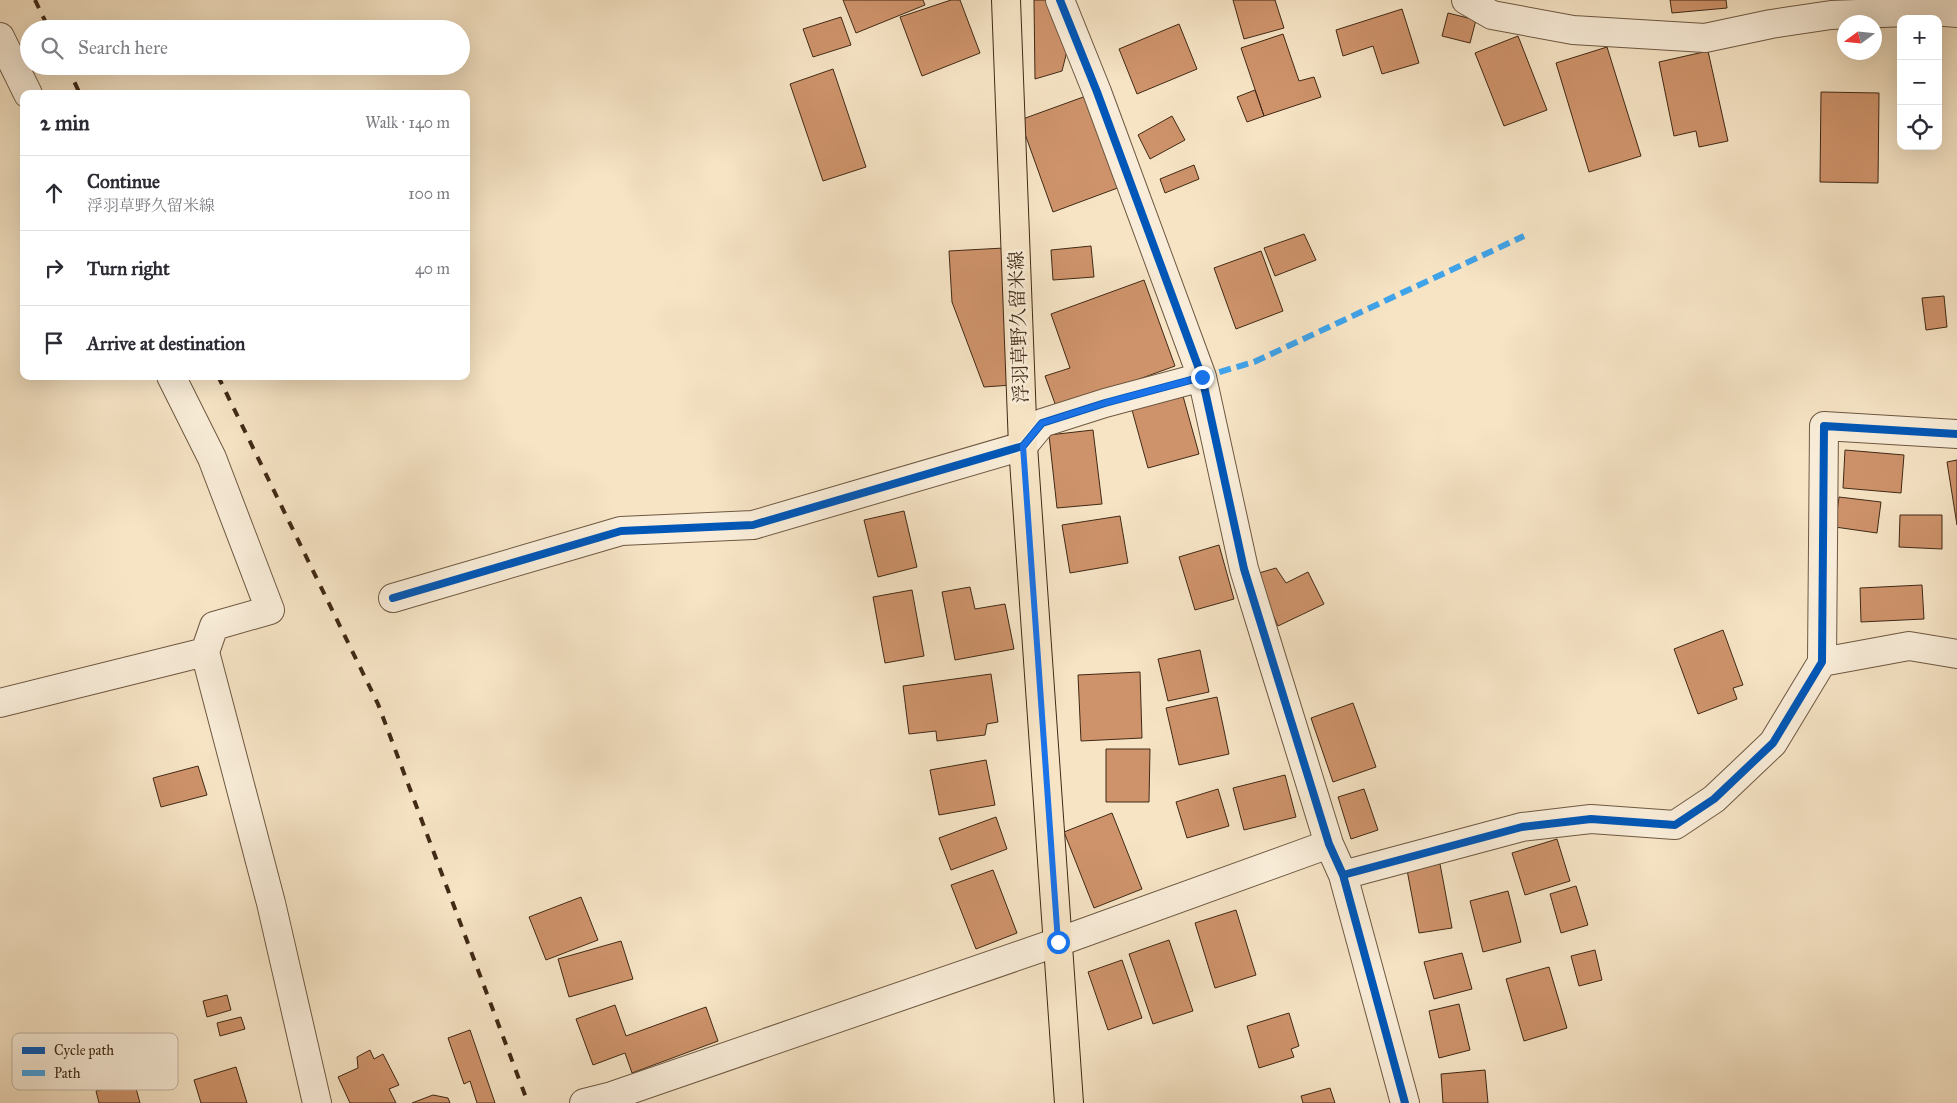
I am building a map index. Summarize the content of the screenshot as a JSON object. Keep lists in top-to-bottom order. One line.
{"streets":{"main road":["浮羽草野久留米線"]},"legend":["Cycle path","Path"],"north":"left","page":{"map_buttons":["+","−"],"search":"Search here","heading":["2 min","Walk · 140 m"],"list":[["Continue","浮羽草野久留米線","100 m"],["Turn right","40 m"],"Arrive at destination"]}}
